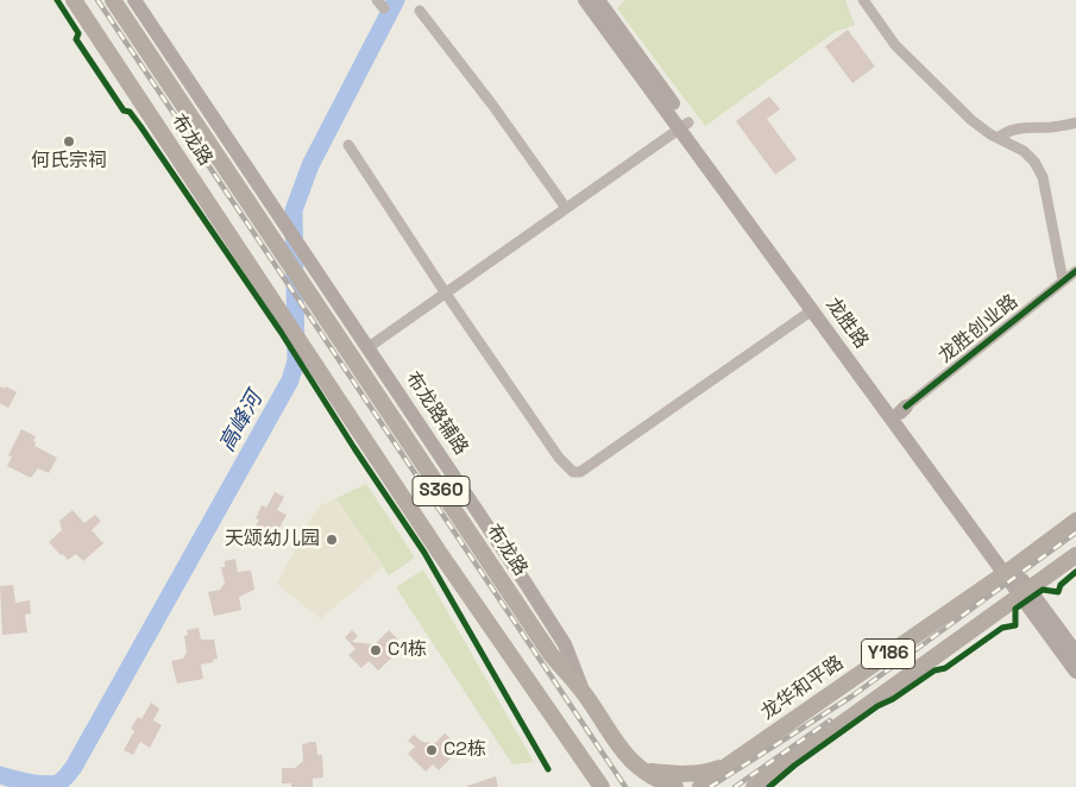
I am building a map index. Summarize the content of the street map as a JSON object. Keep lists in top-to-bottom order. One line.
{"streets":{"main road":["布龙路","龙胜路","布龙路辅路","S360","Y186","龙华和平路"],"street":["龙胜创业路"]},"crossings":[["布龙路","布龙路辅路"],["龙胜路","龙胜创业路"],["龙胜路","Y186"],["龙胜路","龙华和平路"]],"water":["高峰河"],"places":["何氏宗祠","天颂幼儿园","C1栋","C2栋"]}
